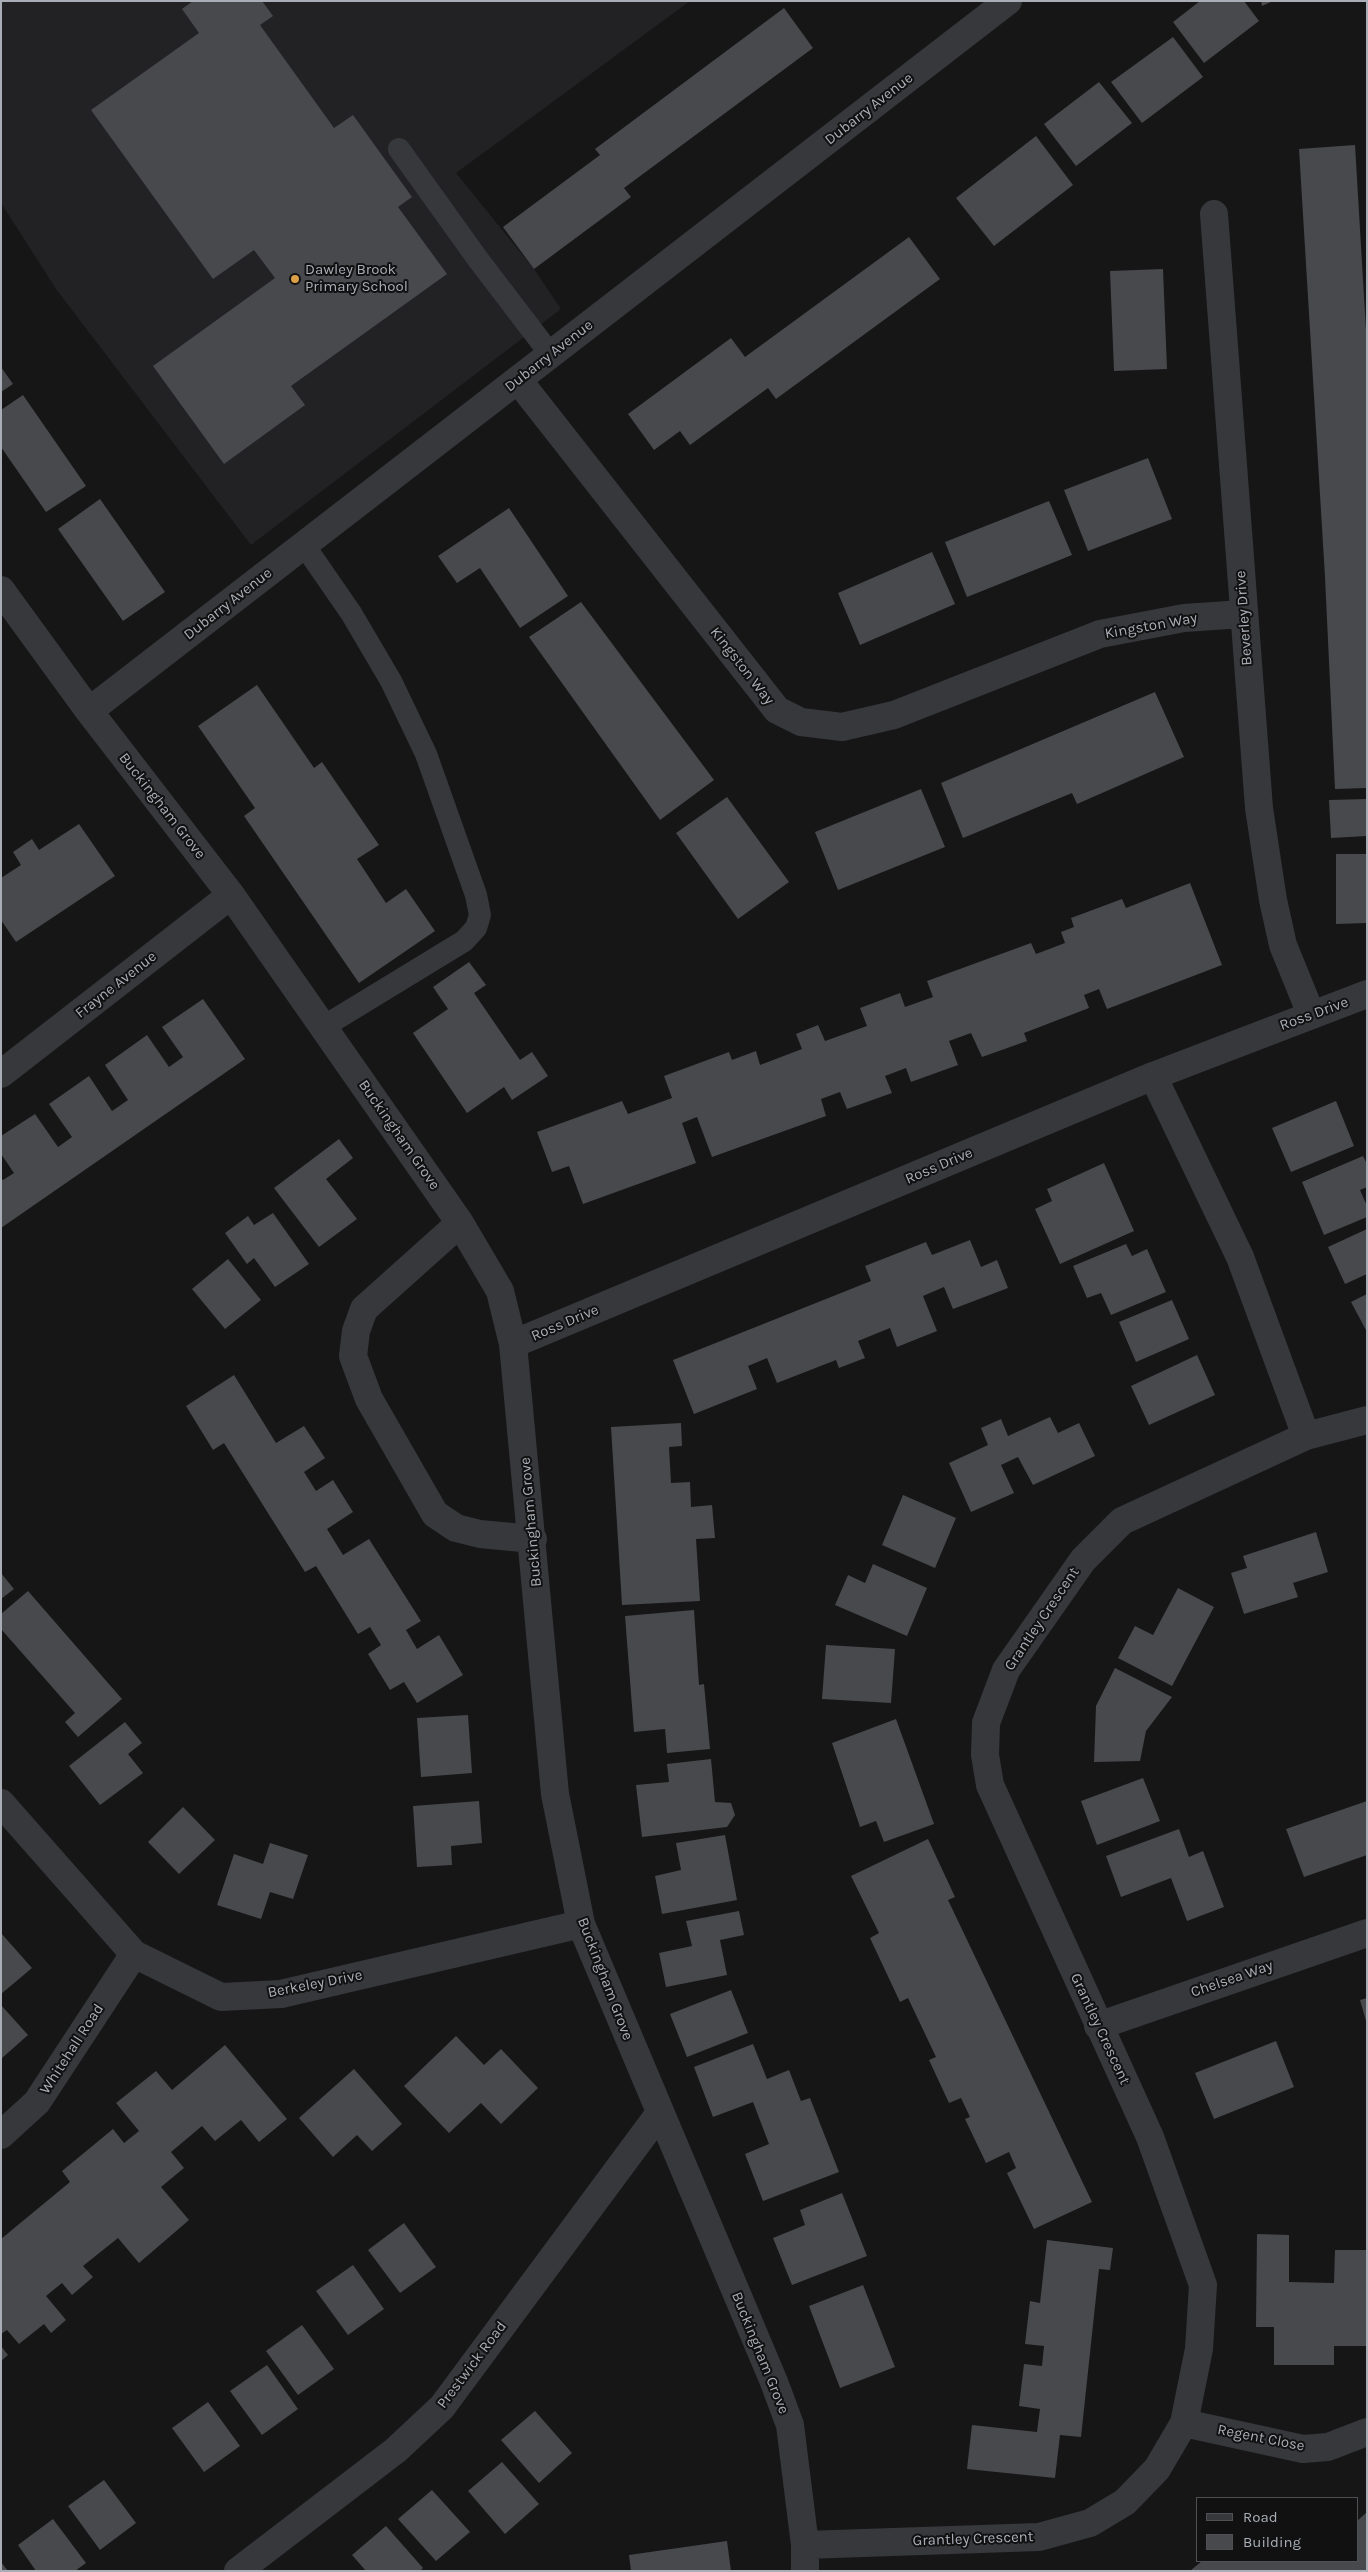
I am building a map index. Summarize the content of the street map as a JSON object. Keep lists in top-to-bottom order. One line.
{"streets":{"street":["Dubarry Avenue","Beverley Drive","Kingston Way","Buckingham Grove","Frayne Avenue","Ross Drive","Grantley Crescent","Chelsea Way","Berkeley Drive","Whitehall Road","Prestwick Road","Regent Close"]},"crossings":[["Dubarry Avenue","Kingston Way"],["Dubarry Avenue","Buckingham Grove"],["Beverley Drive","Kingston Way"],["Beverley Drive","Ross Drive"],["Buckingham Grove","Frayne Avenue"],["Buckingham Grove","Ross Drive"],["Buckingham Grove","Grantley Crescent"],["Buckingham Grove","Berkeley Drive"],["Buckingham Grove","Prestwick Road"],["Grantley Crescent","Chelsea Way"],["Grantley Crescent","Regent Close"],["Berkeley Drive","Whitehall Road"]],"places":["Dawley Brook Primary School"],"legend":["Road","Building"]}
